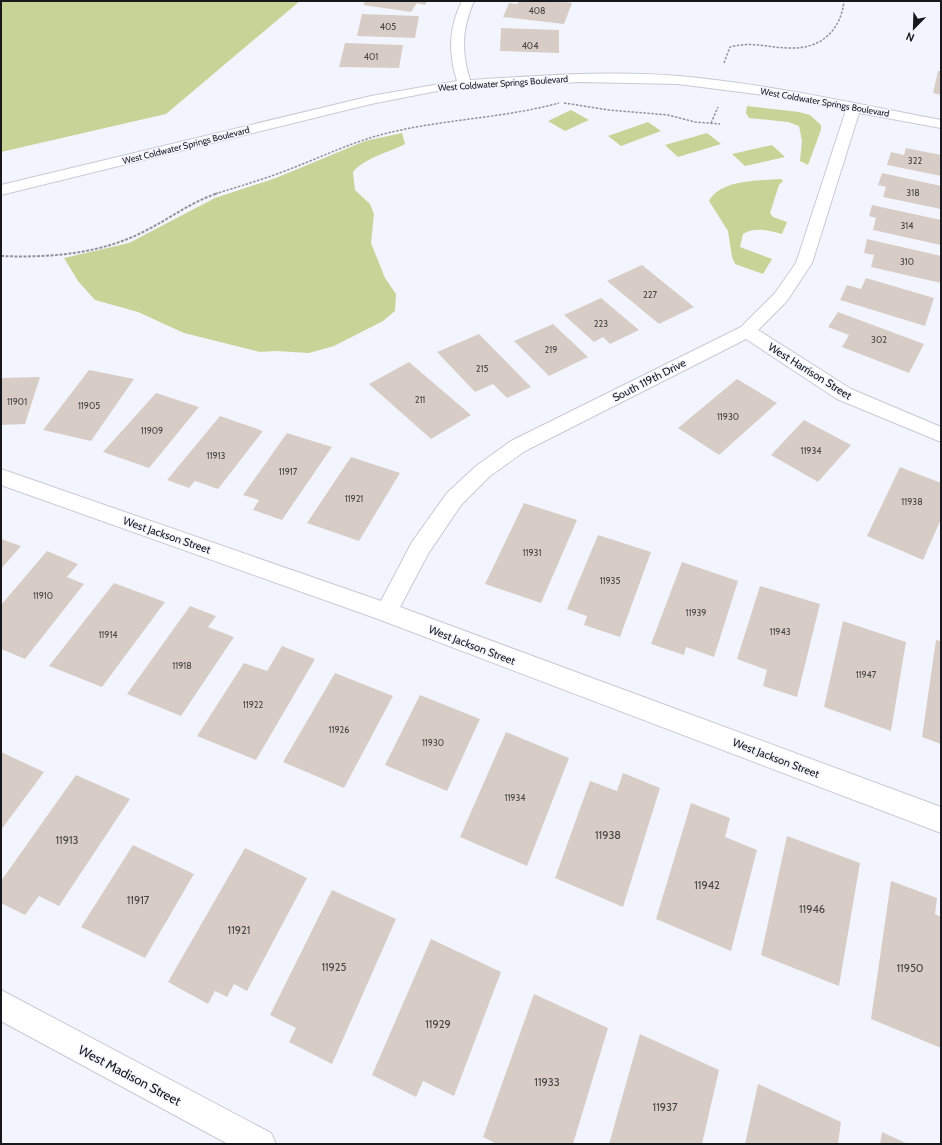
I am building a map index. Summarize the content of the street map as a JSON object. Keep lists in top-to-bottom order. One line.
{"streets":{"street":["West Coldwater Springs Boulevard","West Harrison Street","South 119th Drive","West Jackson Street","West Madison Street"]},"crossings":[["West Coldwater Springs Boulevard","South 119th Drive"],["West Harrison Street","South 119th Drive"],["South 119th Drive","West Jackson Street"]],"house_numbers":["408","405","404","401","322","318","314","310","227","223","302","219","215","211","11901","11905","11930","11909","11934","11913","11917","11921","11938","11931","11935","11910","11939","11943","11914","11918","11947","11922","11926","11930","11934","11938","11913","11942","11917","11946","11921","11925","11950","11929","11933","11937"],"north":"bottom left"}
